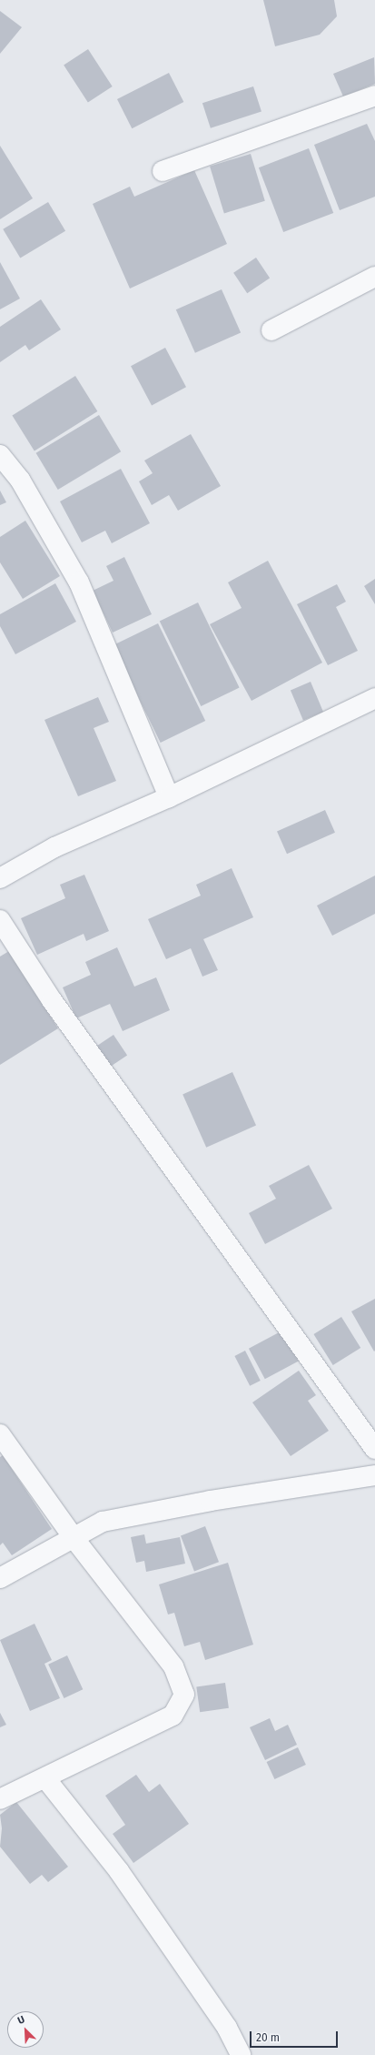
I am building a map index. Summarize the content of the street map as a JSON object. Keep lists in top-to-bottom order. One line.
{"scale_bar":"20 m","north":"top left"}
